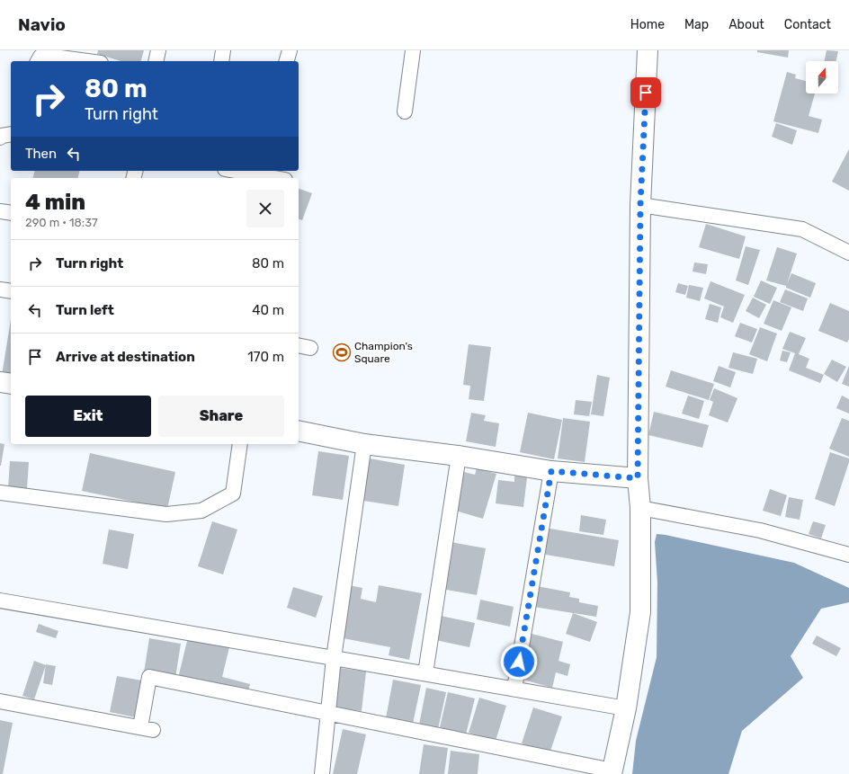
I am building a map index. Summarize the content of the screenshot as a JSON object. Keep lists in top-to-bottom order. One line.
{"places":{"sports":["Champion's Square"]},"north":"top","page":{"header":"Navio","nav":["Home","Map","About","Contact"],"turn":["80 m","Turn right"],"then":"Then","heading":["4 min","290 m · 18:37"],"list":[{"name":"Turn right","value":"80 m"},{"name":"Turn left","value":"40 m"},{"name":"Arrive at destination","value":"170 m"}],"buttons":["Exit","Share"]}}
